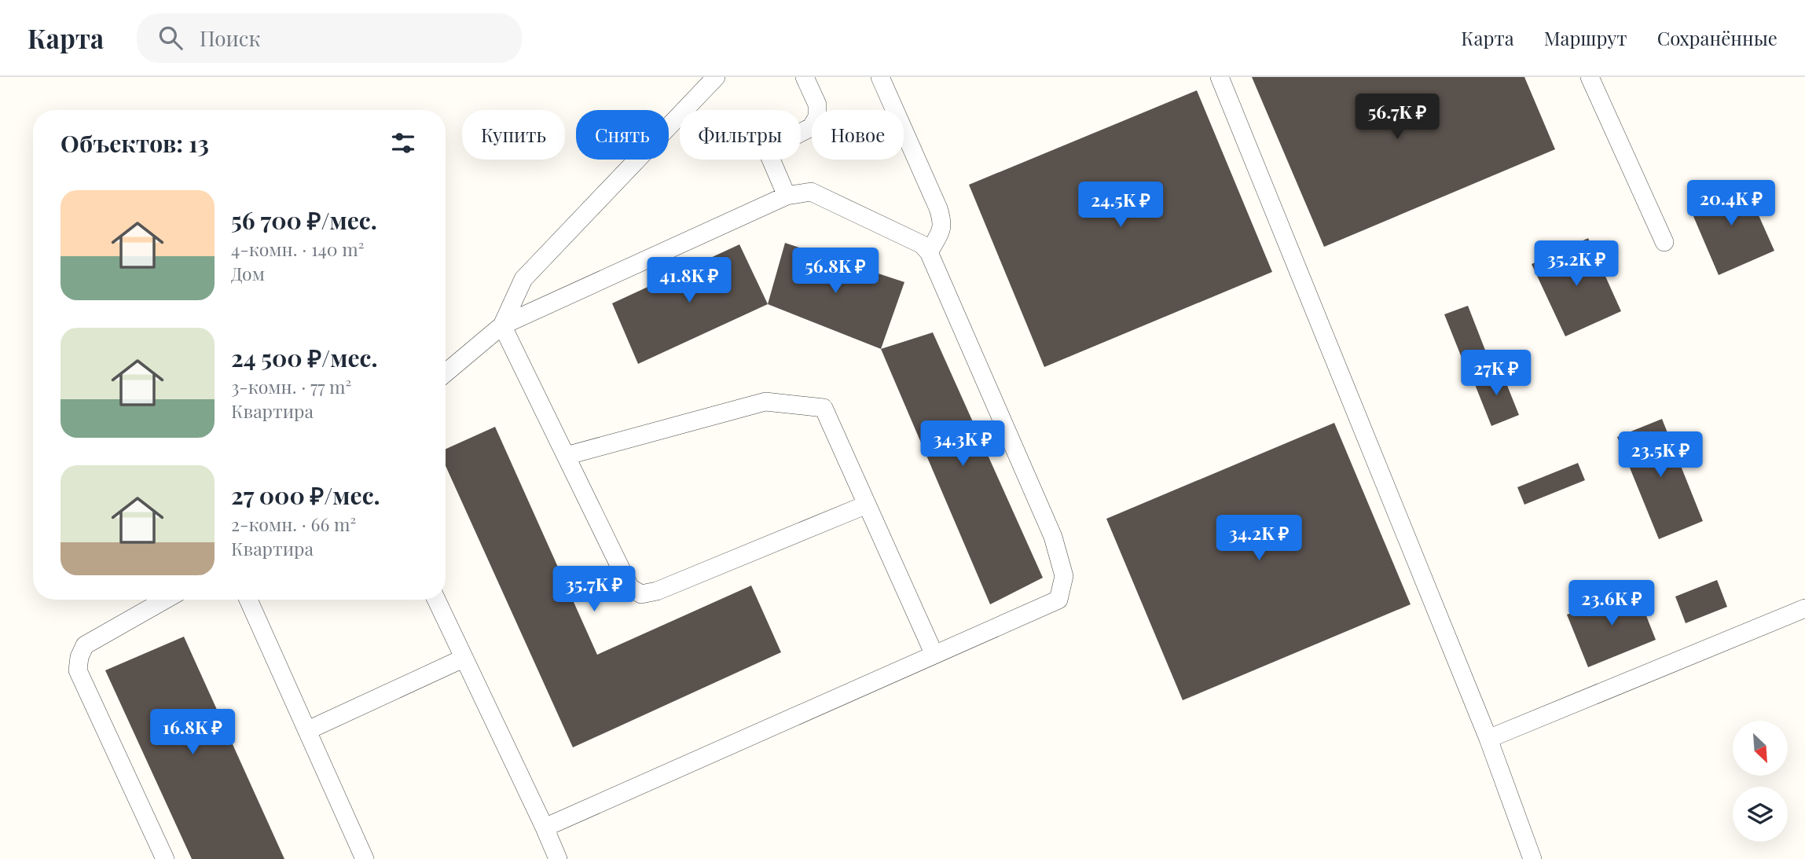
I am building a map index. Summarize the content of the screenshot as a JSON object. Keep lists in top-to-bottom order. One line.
{"north":"bottom right","page":{"header":"Карта","search":"Поиск","nav":["Карта","Маршрут","Сохранённые"],"price":["56.7K ₽","20.4K ₽","24.5K ₽","35.2K ₽","56.8K ₽","41.8K ₽","27K ₽","34.3K ₽","23.5K ₽","34.2K ₽","35.7K ₽","23.6K ₽","16.8K ₽"],"chip":["Купить","Снять","Фильтры","Новое"],"heading":"Объектов: 13","list":[{"name":"56 700 ₽/мес.","note":"4-комн. · 140 m² · Дом"},{"name":"24 500 ₽/мес.","note":"3-комн. · 77 m² · Квартира"},{"name":"27 000 ₽/мес.","note":"2-комн. · 66 m² · Квартира"}]}}
